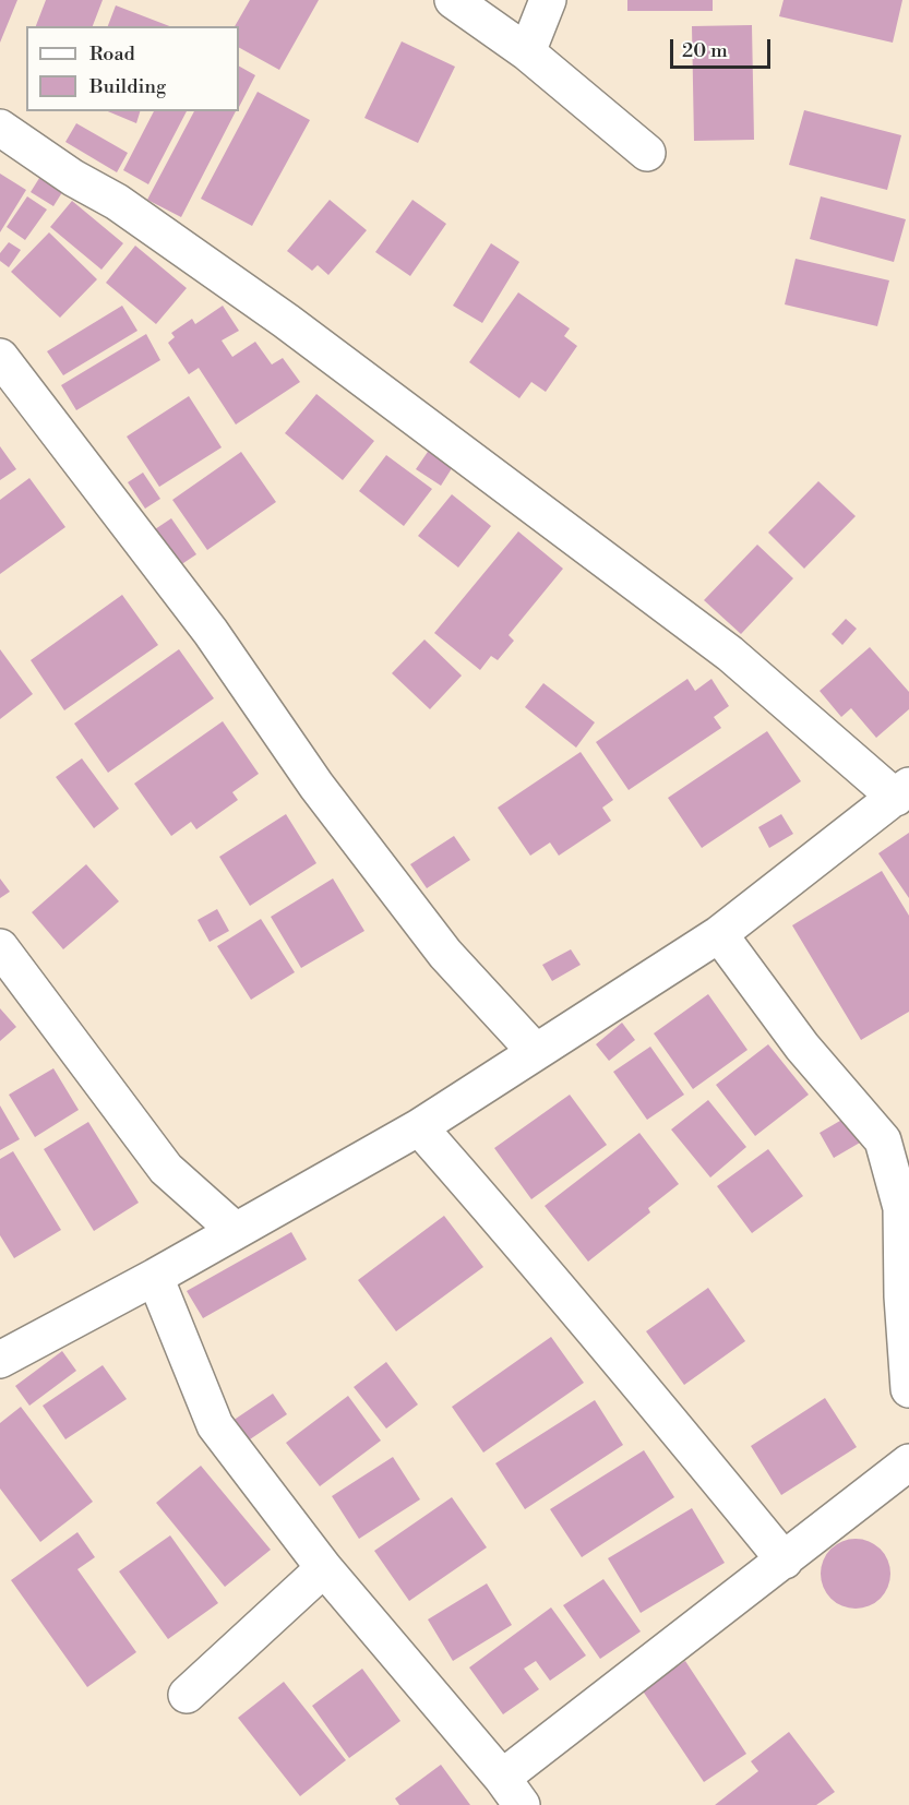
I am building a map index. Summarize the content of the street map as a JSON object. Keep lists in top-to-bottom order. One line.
{"legend":["Road","Building"],"scale_bar":"20 m"}
